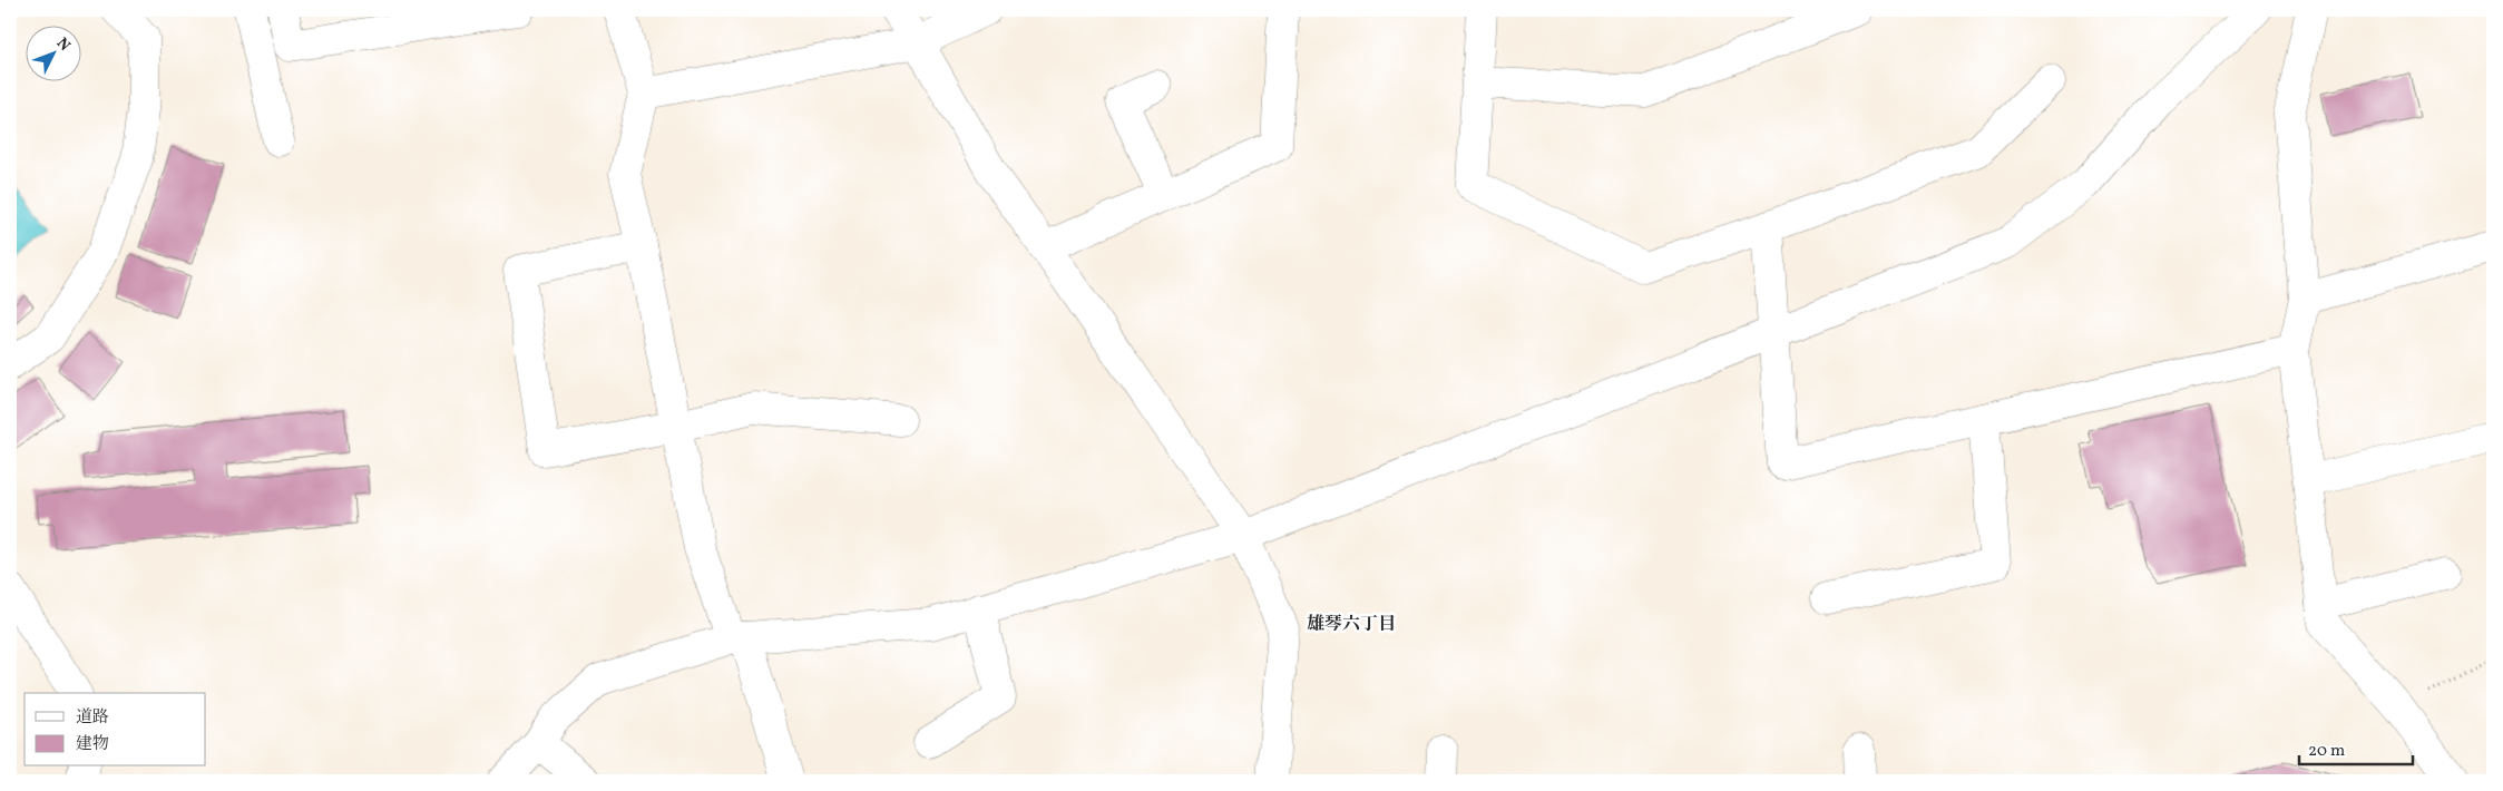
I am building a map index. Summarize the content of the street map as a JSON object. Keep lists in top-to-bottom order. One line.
{"districts":["雄琴六丁目"],"legend":["道路","建物"],"scale_bar":"20 m","north":"top right"}
